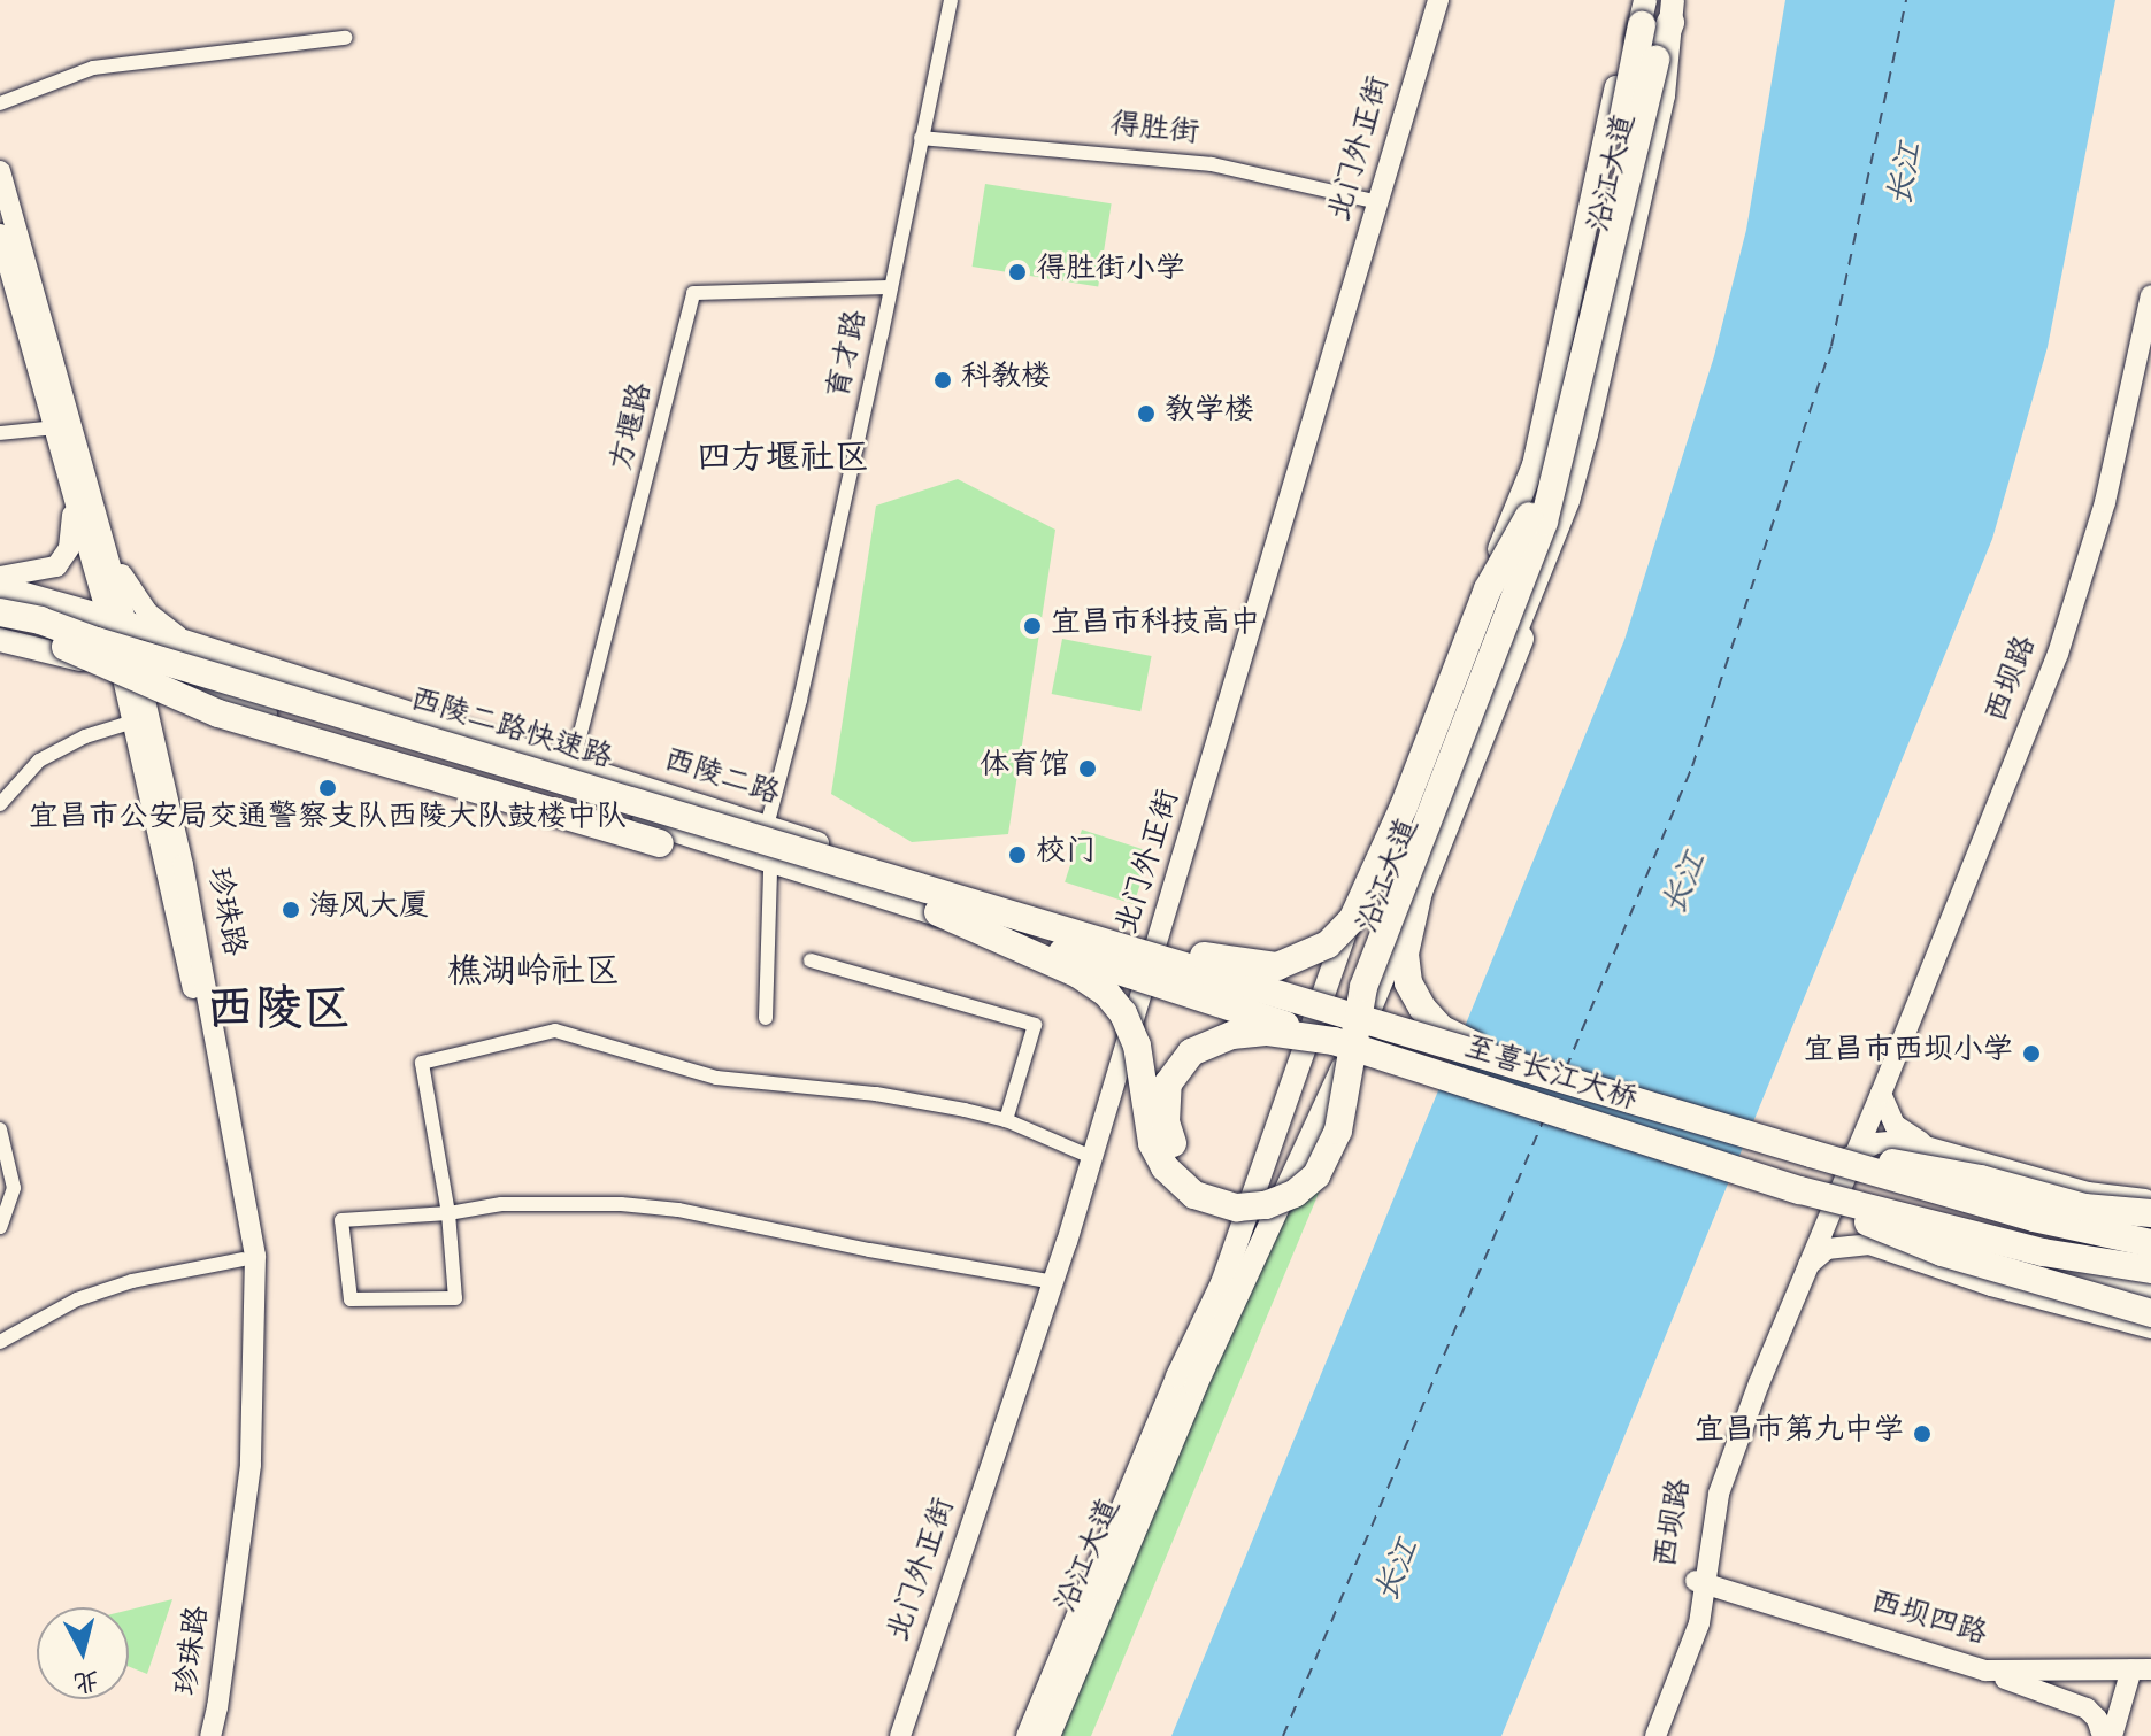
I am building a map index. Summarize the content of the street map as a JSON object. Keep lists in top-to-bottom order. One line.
{"streets":{"highway":["西陵二路快速路","至喜长江大桥"],"main road":["北门外正街","沿江大道","西坝路","西陵二路","珍珠路","西坝四路"],"street":["得胜街","育才路","方堰路"]},"crossings":[["得胜街","北门外正街"],["得胜街","育才路"],["北门外正街","西陵二路"],["沿江大道","西陵二路"],["沿江大道","至喜长江大桥"],["育才路","方堰路"],["育才路","西陵二路"],["方堰路","西陵二路"],["西坝路","至喜长江大桥"],["西坝路","西坝四路"],["西陵二路快速路","至喜长江大桥"],["西陵二路","珍珠路"]],"districts":["四方堰社区","樵湖岭社区","西陵区"],"water":["长江"],"places":["得胜街小学","科教楼","教学楼","宜昌市科技高中","体育馆","宜昌市公安局交通警察支队西陵大队鼓楼中队","校门","海风大厦","宜昌市西坝小学","宜昌市第九中学"],"north":"bottom"}
